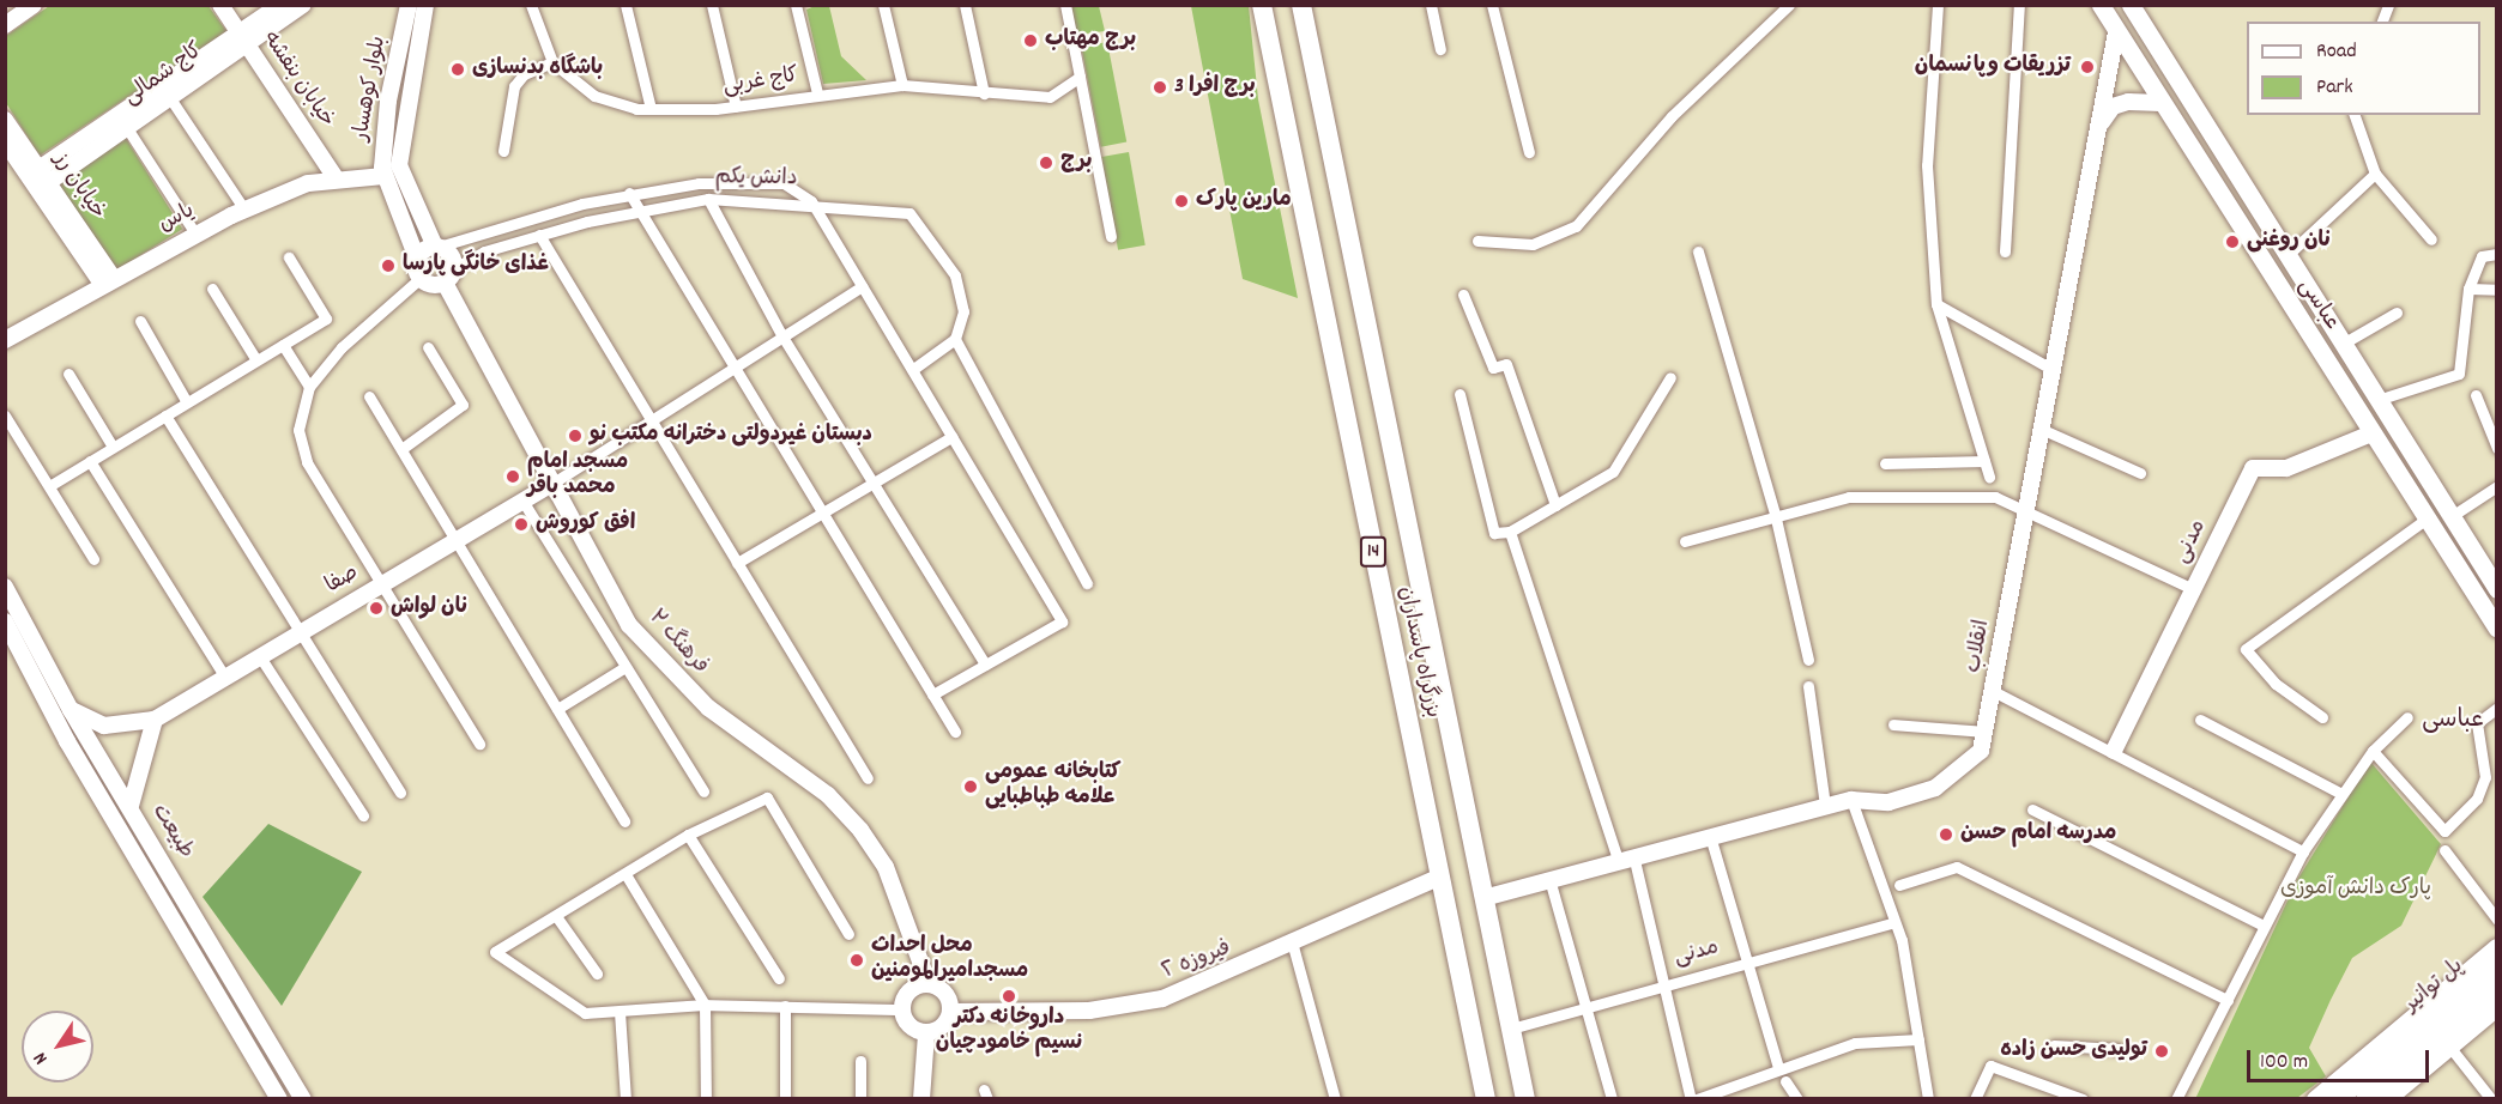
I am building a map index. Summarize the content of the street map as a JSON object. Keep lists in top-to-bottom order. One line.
{"streets":{"highway":["14","بزرگراه پاسداران","پل توانیر"],"main road":["عباسى"],"street":["کاج شمالی","خیابان بنفشه","کاج غربی","بلوار کوهسار","دانش یکم","خیابان رز","یاس","مدنی","صفا","فرهنگ ۲","انقلاب","طبیعت","فیروزه ٢"]},"crossings":[["کاج شمالی","خیابان بنفشه"],["کاج شمالی","خیابان رز"],["خیابان بنفشه","یاس"],["بلوار کوهسار","دانش یکم"],["بلوار کوهسار","یاس"],["خیابان رز","یاس"],["عباسى","مدنی"],["عباسى","انقلاب"],["مدنی","بزرگراه پاسداران"],["صفا","فرهنگ ۲"],["فرهنگ ۲","فیروزه ٢"],["انقلاب","بزرگراه پاسداران"],["بزرگراه پاسداران","فیروزه ٢"]],"districts":["عباسی"],"parks":["پارک دانش آموزی"],"places":["برج مهتاب","تزریقات وپانسمان","باشگاه بدنسازی","برج افرا 3","برج","مارین پارک","نان روغنی","غذای خانگی پارسا","دبستان غیردولتی دخترانه مکتب نو","مسجد امام محمد باقر","افق کوروش","نان لواش","کتابخانه عمومی علامه طباطبایی","مدرسه امام حسن","محل احداث مسجدامیرالمومنین","داروخانه دکتر نسیم خامودچیان","تولیدی حسن زاده"],"legend":["Road","Park"],"scale_bar":"100 m","north":"bottom left"}
